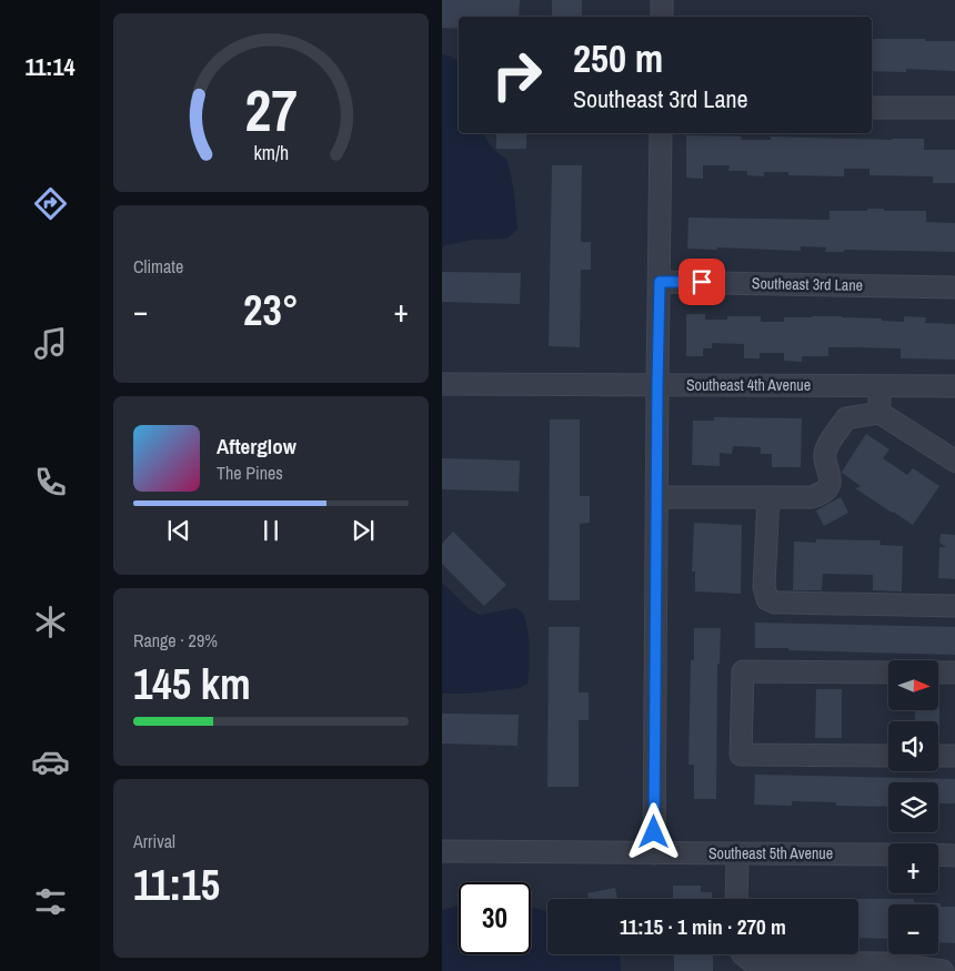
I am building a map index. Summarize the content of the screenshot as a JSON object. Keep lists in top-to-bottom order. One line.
{"streets":{"street":["Southeast 3rd Lane","Southeast 4th Avenue","Southeast 5th Avenue"]},"north":"right","page":{"tabs":"11:14","turn":["250 m","Southeast 3rd Lane"],"tile":["Climate",["Range · 29%","145 km"],["Arrival","11:15"]],"heat":["−","23°","+"],"song":["Afterglow","The Pines"],"map_buttons":["+","−"],"limit":"30","trip":"11:15 · 1 min · 270 m","gauge":["27","km/h"]}}
